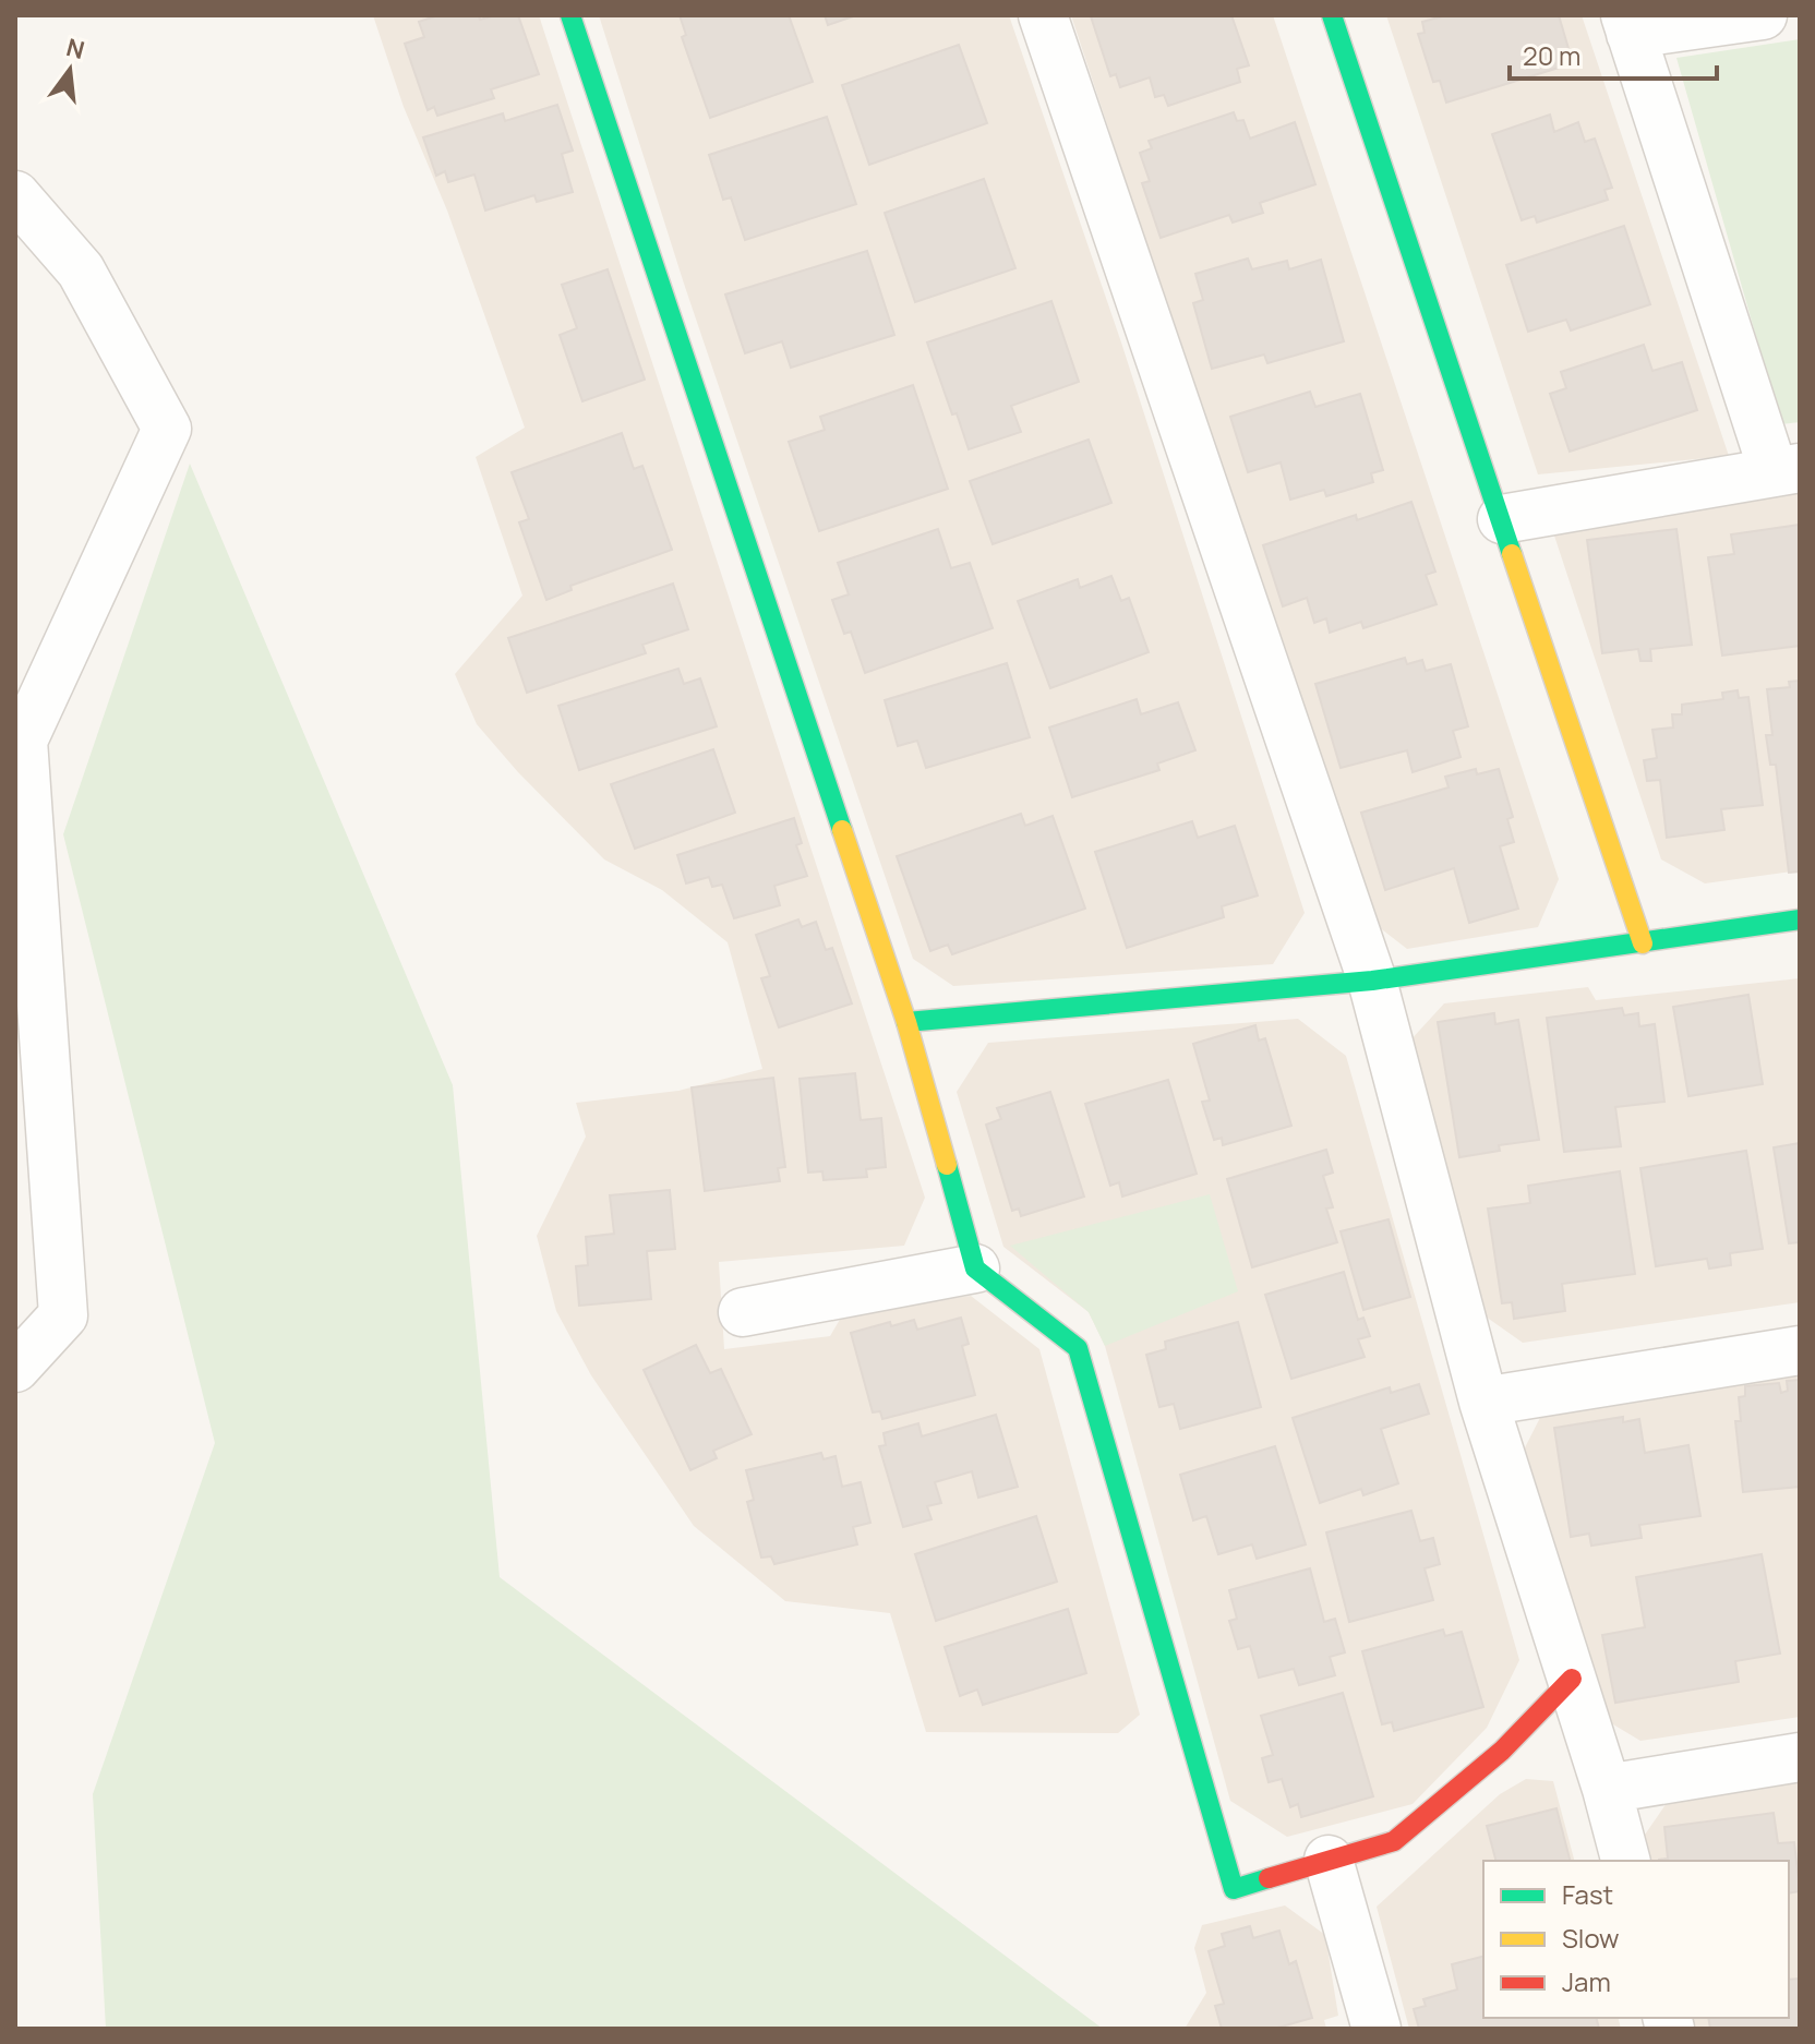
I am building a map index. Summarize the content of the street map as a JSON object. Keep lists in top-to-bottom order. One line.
{"legend":["Fast","Slow","Jam"],"scale_bar":"20 m","north":"top"}
